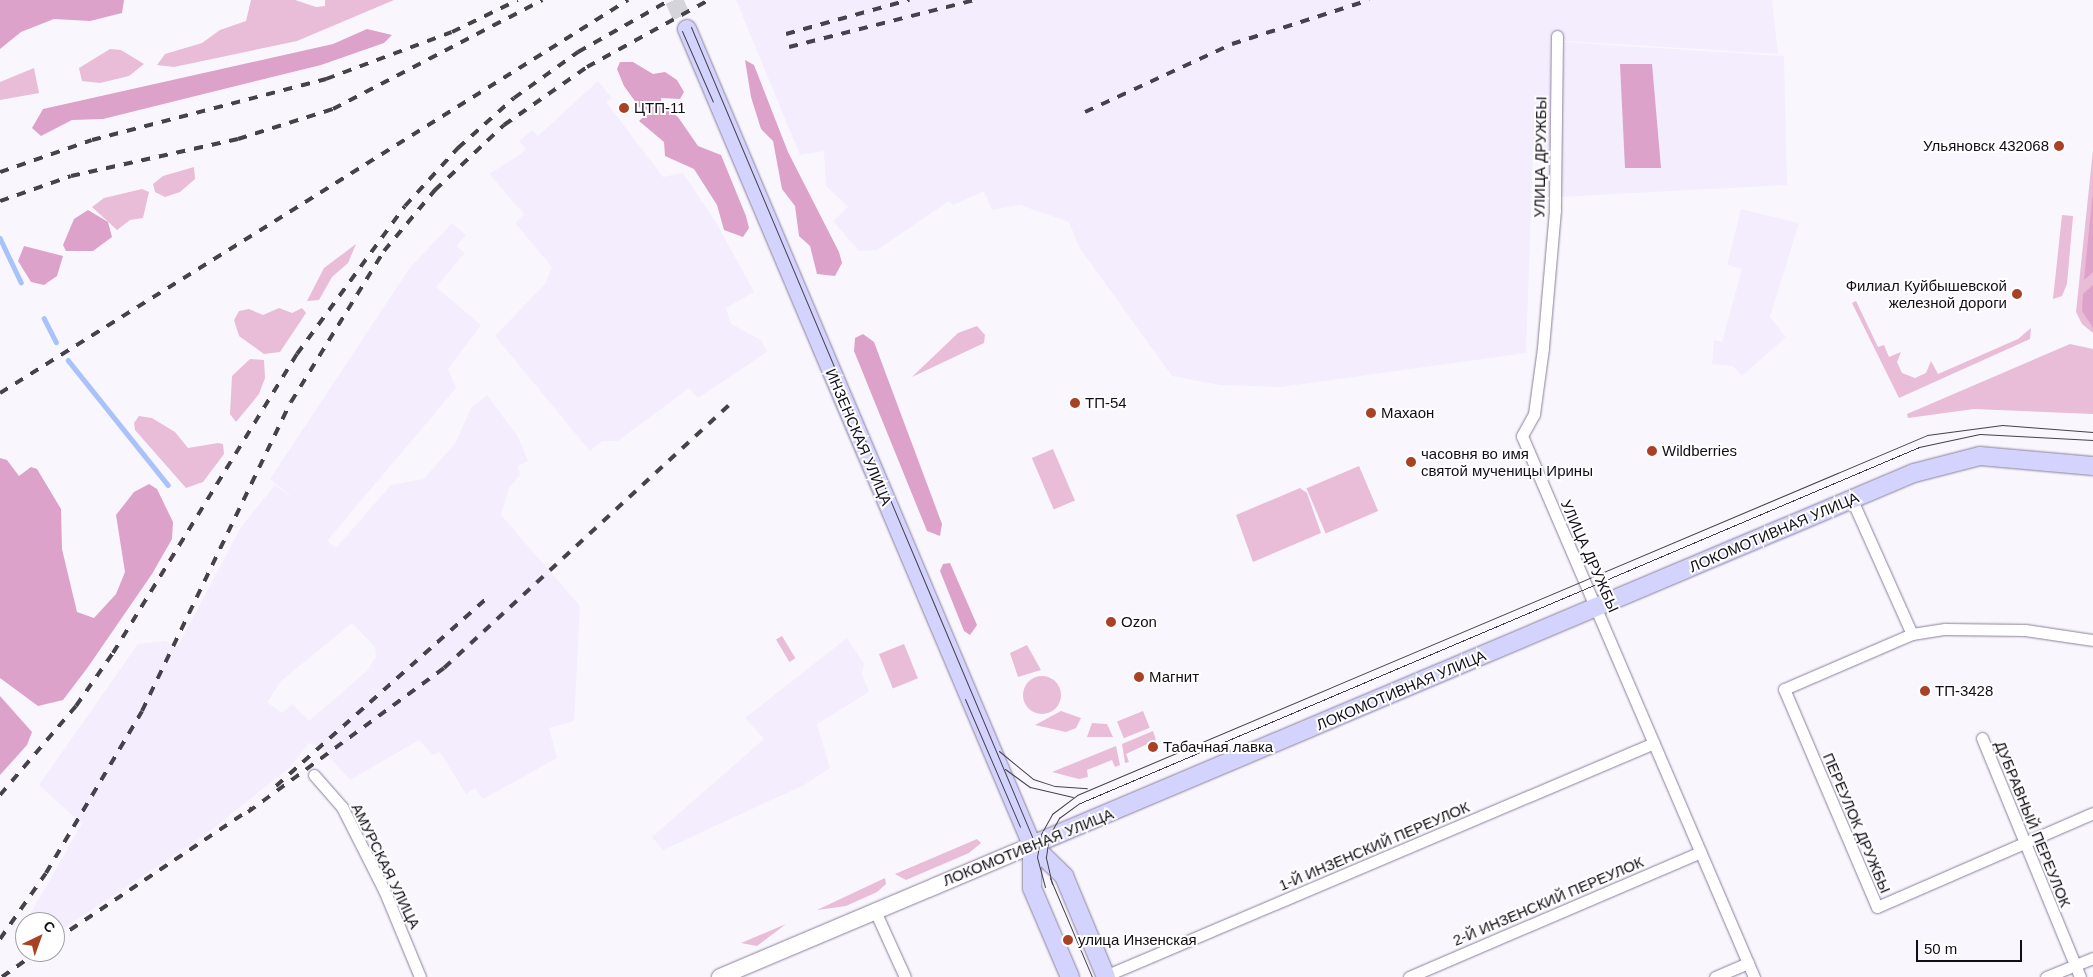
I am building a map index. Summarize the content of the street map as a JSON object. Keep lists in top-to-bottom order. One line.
{"streets":{"main road":["ИНЗЕНСКАЯ УЛИЦА","ЛОКОМОТИВНАЯ УЛИЦА"],"street":["УЛИЦА ДРУЖБЫ","ПЕРЕУЛОК ДРУЖБЫ","ДУБРАВНЫЙ ПЕРЕУЛОК","1-Й ИНЗЕНСКИЙ ПЕРЕУЛОК","АМУРСКАЯ УЛИЦА","2-Й ИНЗЕНСКИЙ ПЕРЕУЛОК"]},"crossings":[["УЛИЦА ДРУЖБЫ","ЛОКОМОТИВНАЯ УЛИЦА"],["УЛИЦА ДРУЖБЫ","1-Й ИНЗЕНСКИЙ ПЕРЕУЛОК"],["УЛИЦА ДРУЖБЫ","2-Й ИНЗЕНСКИЙ ПЕРЕУЛОК"],["ИНЗЕНСКАЯ УЛИЦА","ЛОКОМОТИВНАЯ УЛИЦА"],["ИНЗЕНСКАЯ УЛИЦА","1-Й ИНЗЕНСКИЙ ПЕРЕУЛОК"],["ПЕРЕУЛОК ДРУЖБЫ","ДУБРАВНЫЙ ПЕРЕУЛОК"]],"places":["ЦТП-11","Ульяновск 432068","Филиал Куйбышевской железной дороги","ТП-54","Махаон","Wildberries","часовня во имя святой мученицы Ирины","Ozon","Магнит","ТП-3428","Табачная лавка","улица Инзенская"],"scale_bar":"50 m","north":"top right"}
